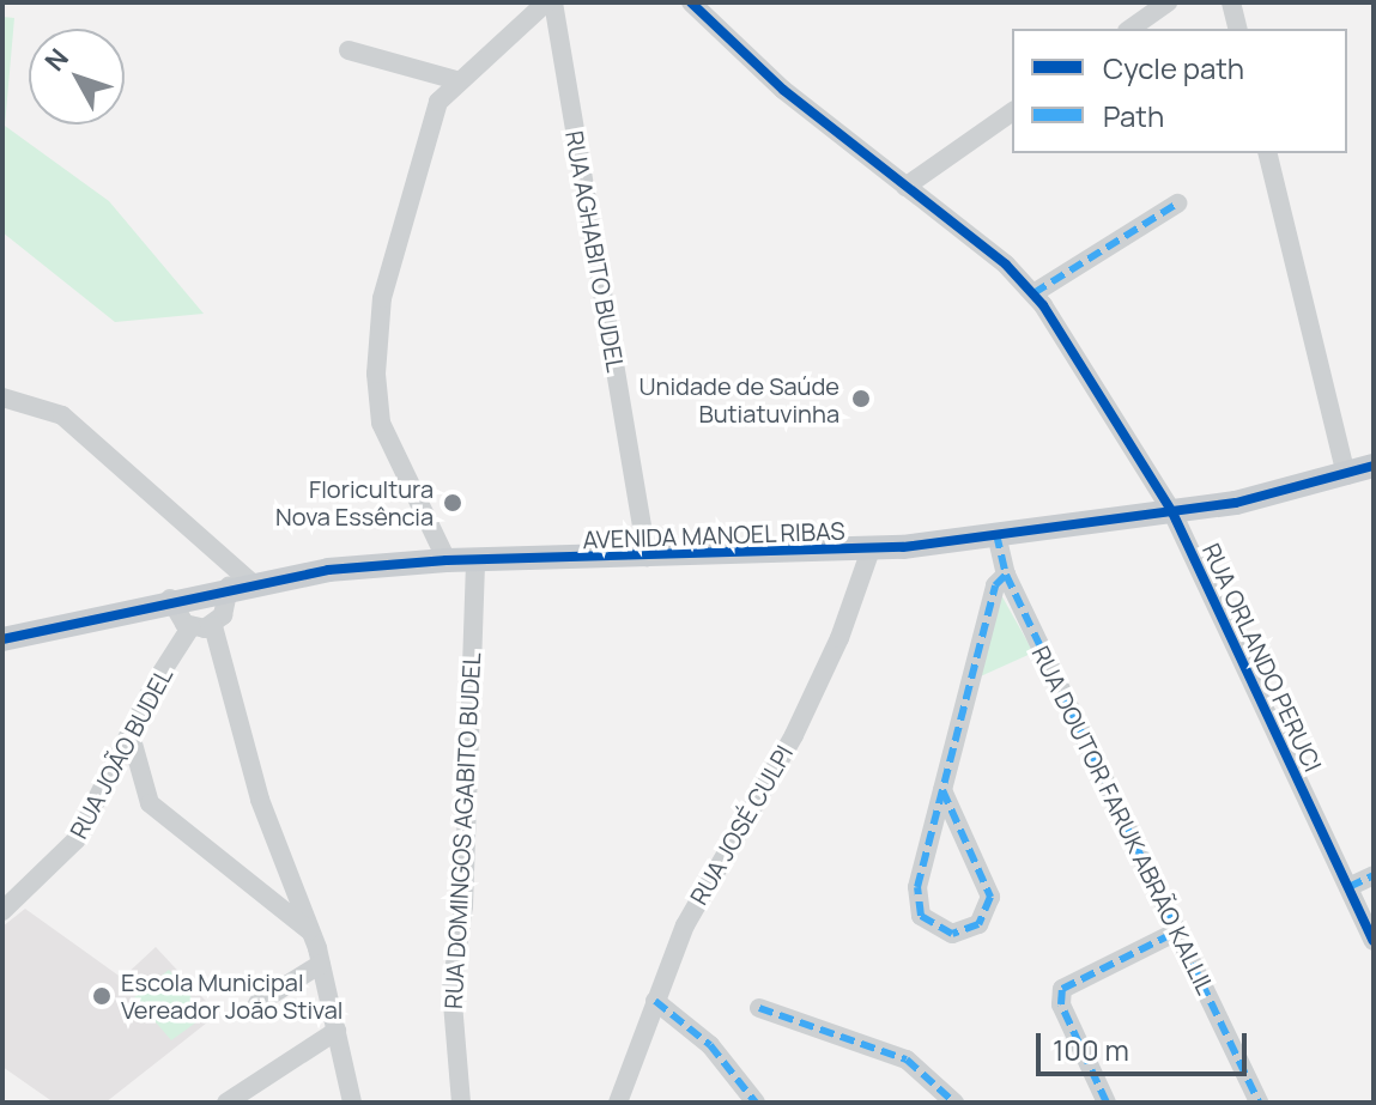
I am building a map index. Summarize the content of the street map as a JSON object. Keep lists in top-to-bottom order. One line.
{"streets":{"main road":["AVENIDA MANOEL RIBAS"],"street":["RUA AGHABITO BUDEL","RUA ORLANDO PERUCI","RUA JOÃO BUDEL","RUA DOUTOR FARUK ABRÃO KALLIL","RUA JOSÉ CULPI","RUA DOMINGOS AGABITO BUDEL"]},"crossings":[["RUA AGHABITO BUDEL","AVENIDA MANOEL RIBAS"],["AVENIDA MANOEL RIBAS","RUA ORLANDO PERUCI"],["AVENIDA MANOEL RIBAS","RUA DOUTOR FARUK ABRÃO KALLIL"],["AVENIDA MANOEL RIBAS","RUA JOSÉ CULPI"],["AVENIDA MANOEL RIBAS","RUA DOMINGOS AGABITO BUDEL"]],"places":["Unidade de Saúde Butiatuvinha","Floricultura Nova Essência","Escola Municipal Vereador João Stival"],"legend":["Cycle path","Path"],"scale_bar":"100 m","north":"top left"}
